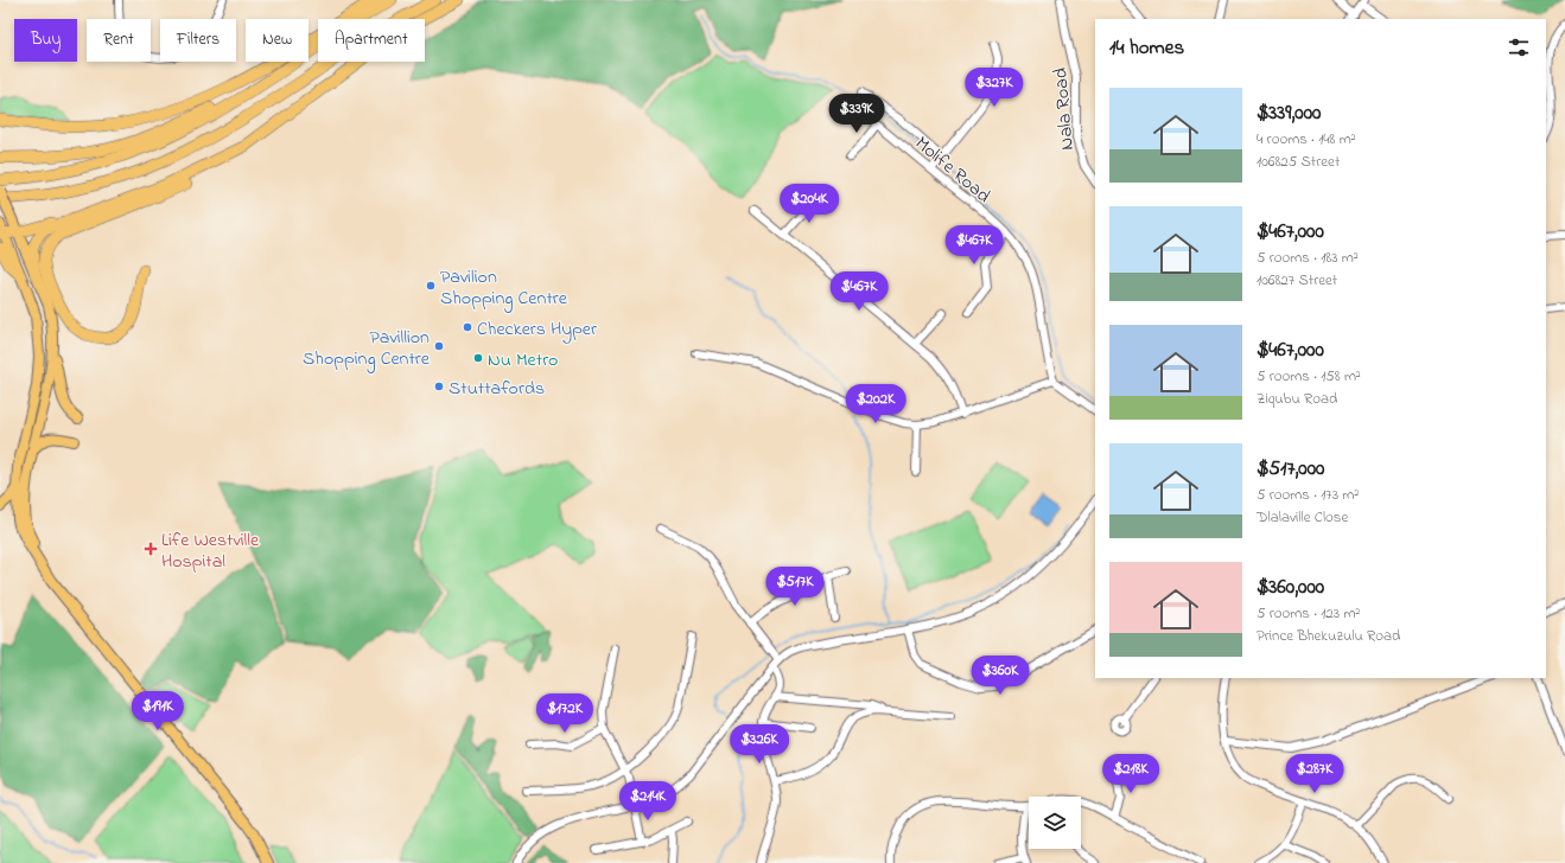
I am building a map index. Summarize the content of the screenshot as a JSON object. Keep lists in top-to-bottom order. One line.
{"streets":{"street":["Nala Road","Molife Road"]},"places":{"other":["Pavilion Shopping Centre","Checkers Hyper","Pavillion Shopping Centre","Nu Metro","Stuttafords"],"health":["Life Westville Hospital"]},"page":{"chip":["Buy","Rent","Filters","New","Apartment"],"heading":"14 homes","price":["$327K","$339K","$204K","$467K","$467K","$202K","$517K","$360K","$191K","$172K","$326K","$218K","$287K","$214K"],"list":[{"name":"$339,000","note":"4 rooms · 148 m² · 106825 Street"},{"name":"$467,000","note":"5 rooms · 183 m² · 106827 Street"},{"name":"$467,000","note":"5 rooms · 158 m² · Ziqubu Road"},{"name":"$517,000","note":"5 rooms · 173 m² · Dlalaville Close"},{"name":"$360,000","note":"5 rooms · 123 m² · Prince Bhekuzulu Road"}]}}
